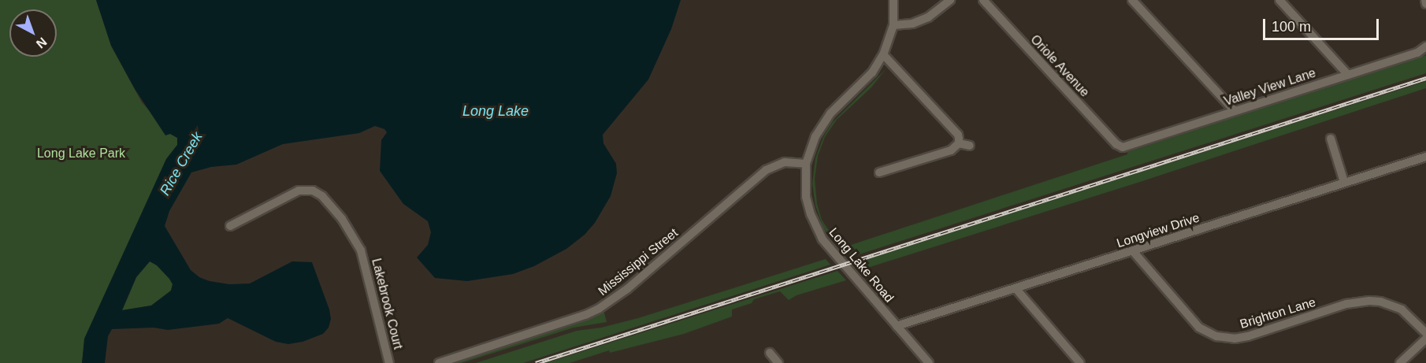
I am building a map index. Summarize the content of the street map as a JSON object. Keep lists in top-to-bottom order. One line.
{"streets":{"street":["Oriole Avenue","Valley View Lane","Longview Drive","Mississippi Street","Long Lake Road","Lakebrook Court","Brighton Lane"]},"crossings":[["Oriole Avenue","Valley View Lane"],["Longview Drive","Long Lake Road"],["Longview Drive","Brighton Lane"],["Mississippi Street","Long Lake Road"]],"water":["Long Lake","Rice Creek"],"parks":["Long Lake Park"],"scale_bar":"100 m","north":"bottom right"}
